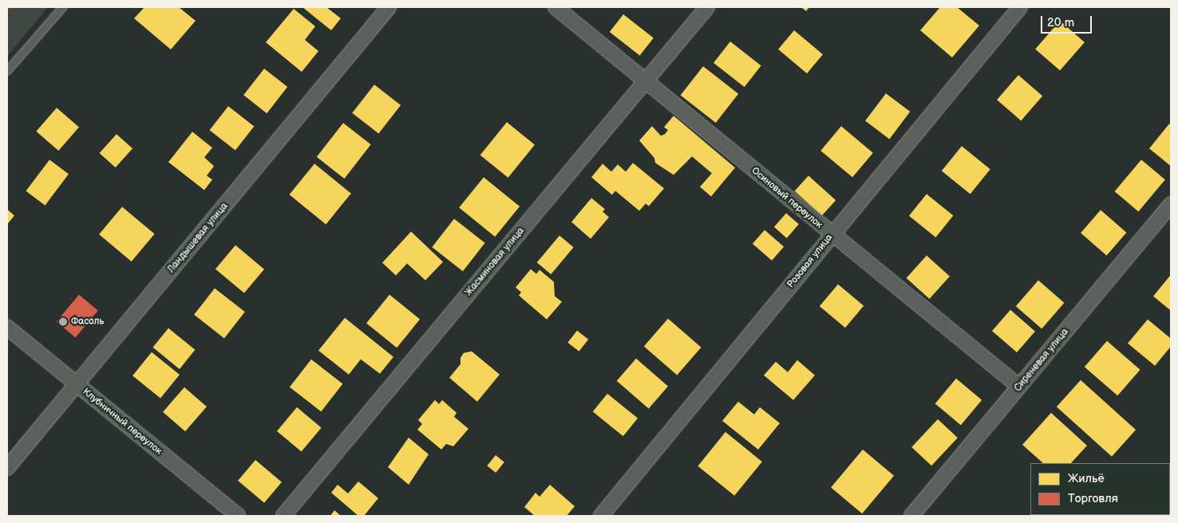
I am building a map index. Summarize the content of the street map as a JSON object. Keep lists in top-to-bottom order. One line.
{"streets":{"street":["Осиновый переулок","Ландышевая улица","Розовая улица","Жасминовая улица","Сиреневая улица","Клубничный переулок"]},"crossings":[["Осиновый переулок","Розовая улица"],["Осиновый переулок","Жасминовая улица"],["Осиновый переулок","Сиреневая улица"],["Ландышевая улица","Клубничный переулок"]],"places":["Фасоль"],"legend":["Жильё","Торговля"],"scale_bar":"20 m"}
